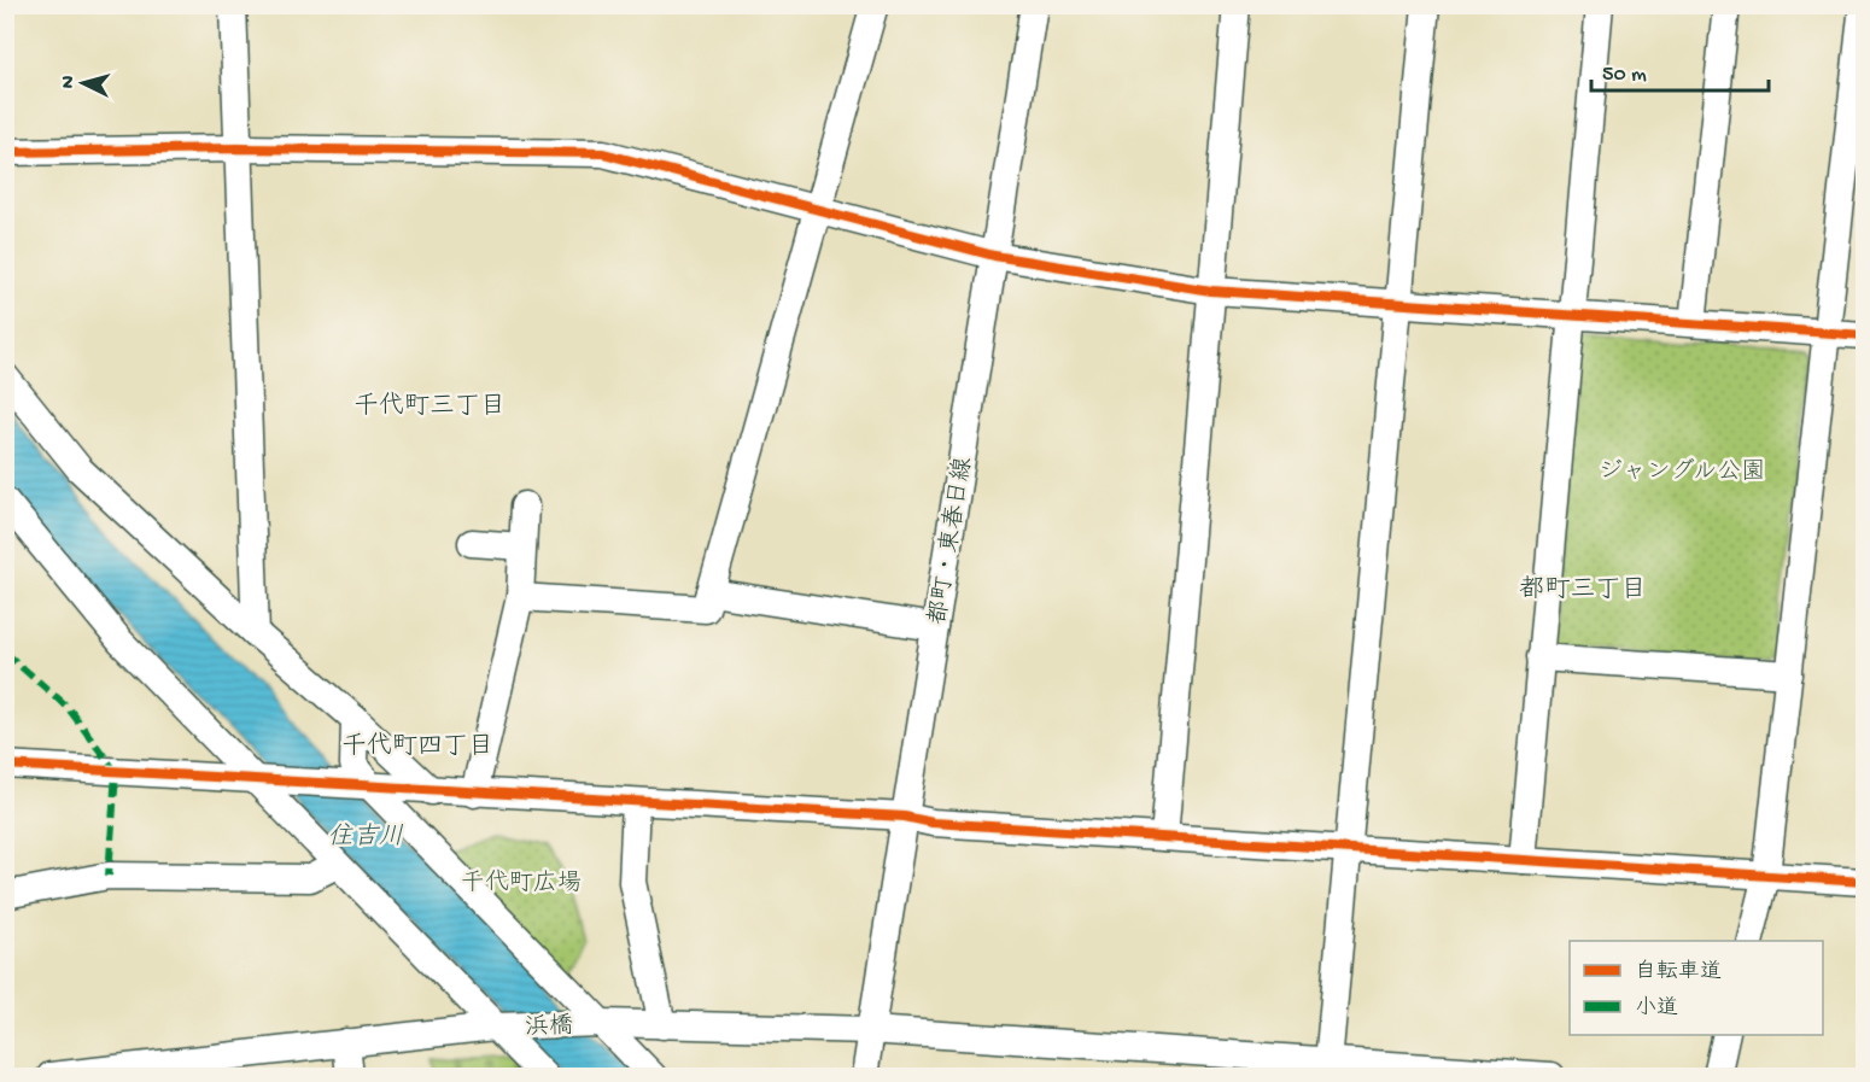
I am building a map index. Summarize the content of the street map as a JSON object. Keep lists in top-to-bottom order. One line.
{"streets":{"street":["都町・東春日線","浜橋"]},"crossings":[["都町・東春日線","浜橋"]],"districts":["千代町三丁目","都町三丁目","千代町四丁目"],"water":["住吉川"],"parks":["ジャングル公園","千代町広場"],"legend":["自転車道","小道"],"scale_bar":"50 m","north":"left"}
